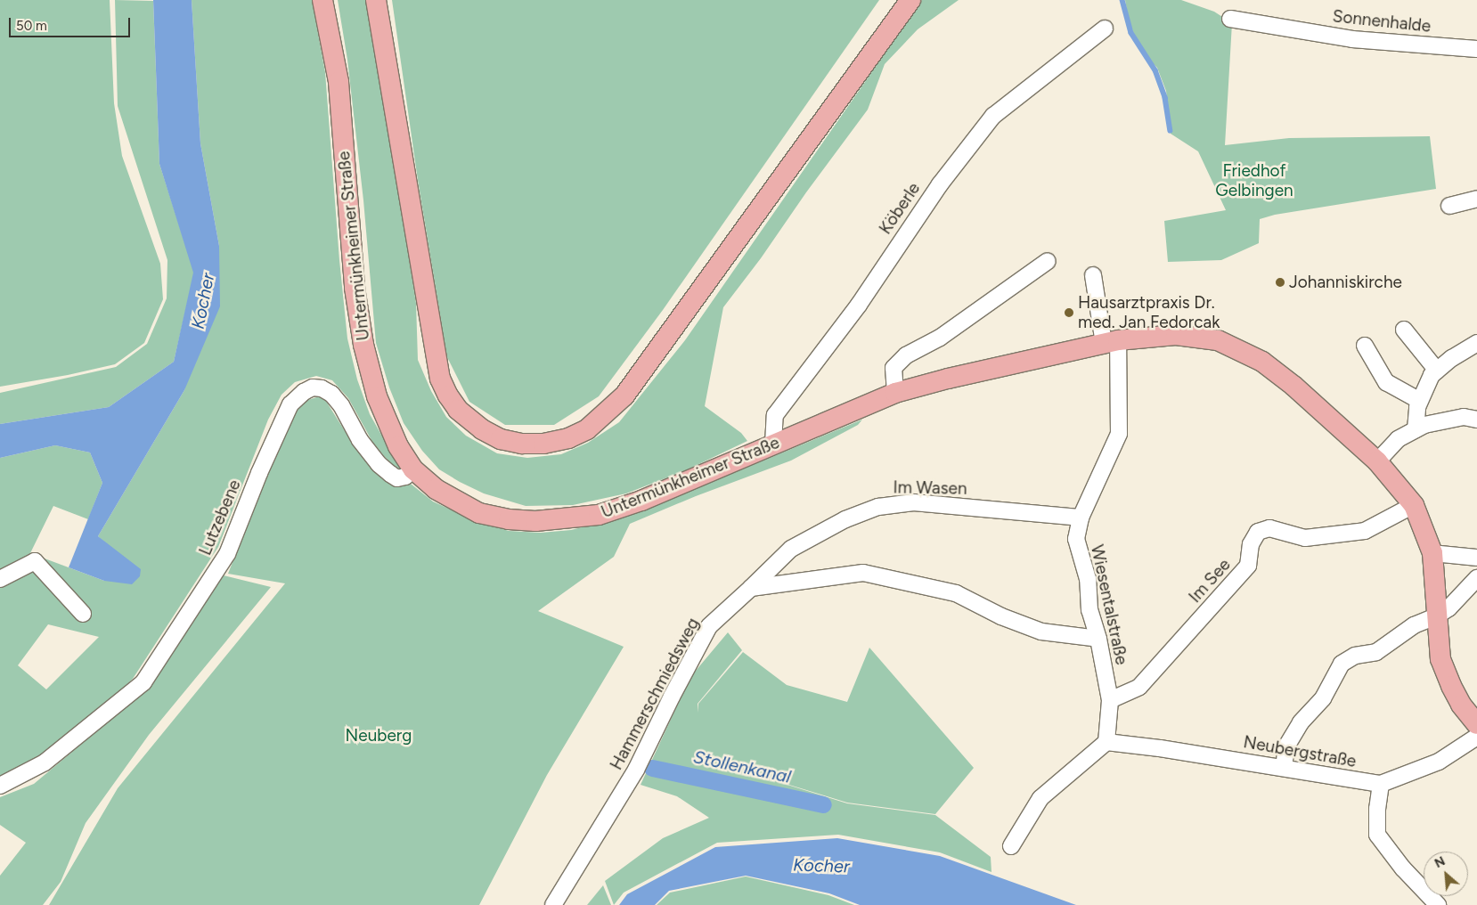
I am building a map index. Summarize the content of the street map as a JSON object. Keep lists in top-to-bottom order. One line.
{"streets":{"main road":["Untermünkheimer Straße"],"street":["Sonnenhalde","Köberle","Im Wasen","Lutzebene","Im See","Wiesentalstraße","Hammerschmiedsweg","Neubergstraße"]},"crossings":[["Köberle","Untermünkheimer Straße"],["Untermünkheimer Straße","Lutzebene"],["Untermünkheimer Straße","Im See"],["Untermünkheimer Straße","Wiesentalstraße"],["Im Wasen","Wiesentalstraße"],["Im Wasen","Hammerschmiedsweg"],["Im See","Wiesentalstraße"],["Wiesentalstraße","Neubergstraße"]],"water":["Kocher","Stollenkanal"],"parks":["Friedhof Gelbingen","Neuberg"],"places":["Johanniskirche","Hausarztpraxis Dr. med. Jan Fedorcak"],"scale_bar":"50 m","north":"top left"}
